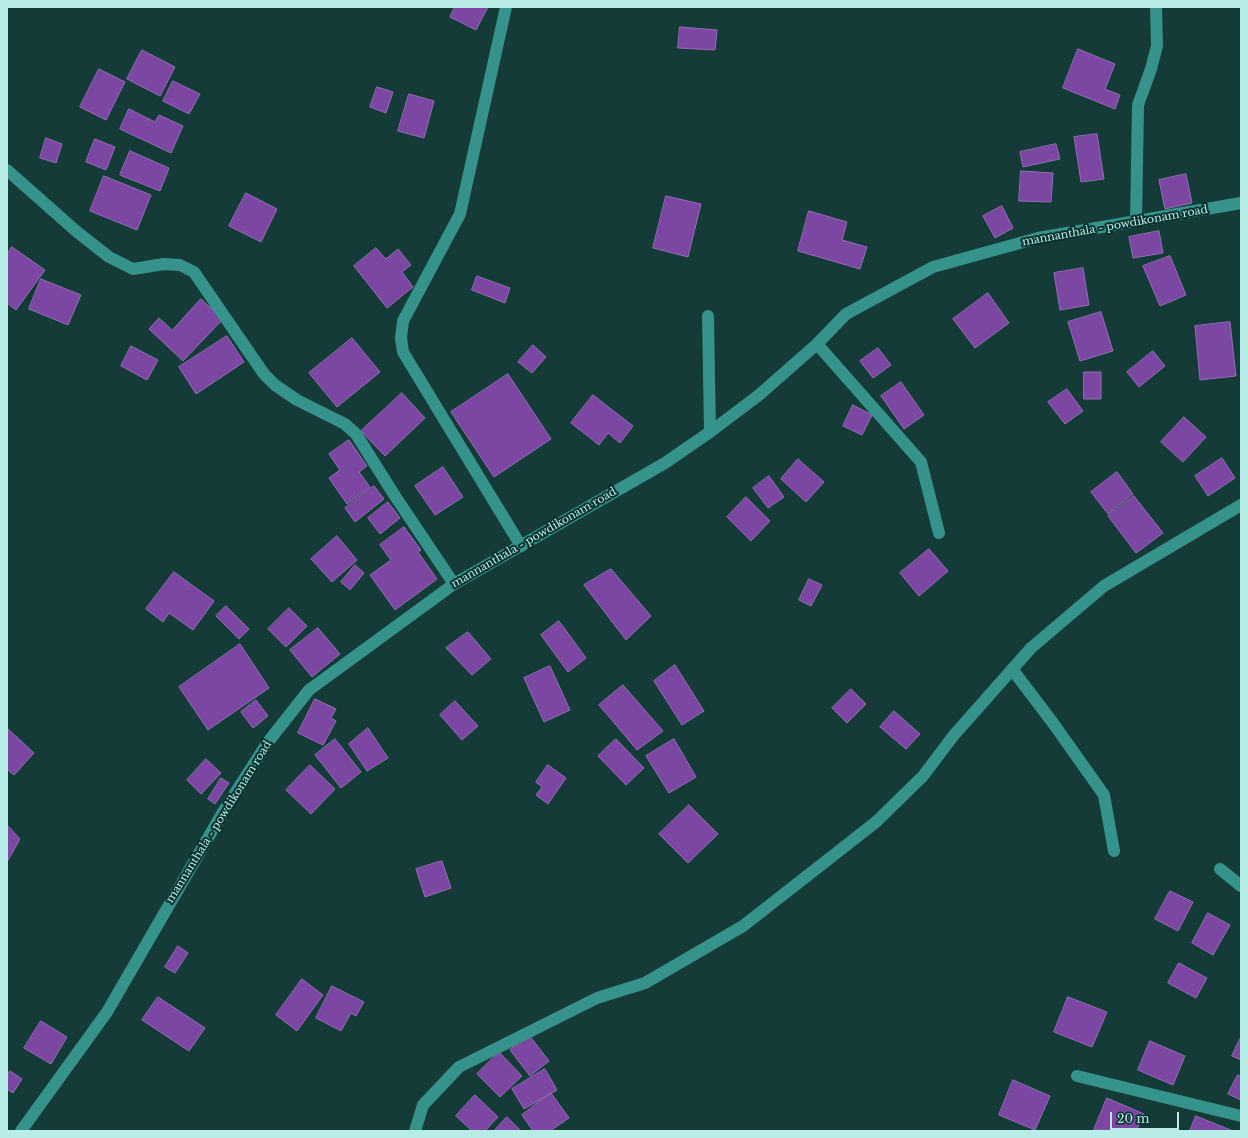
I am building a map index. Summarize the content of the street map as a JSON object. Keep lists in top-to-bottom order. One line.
{"streets":{"street":["mannanthala - powdikonam road"]},"scale_bar":"20 m"}
